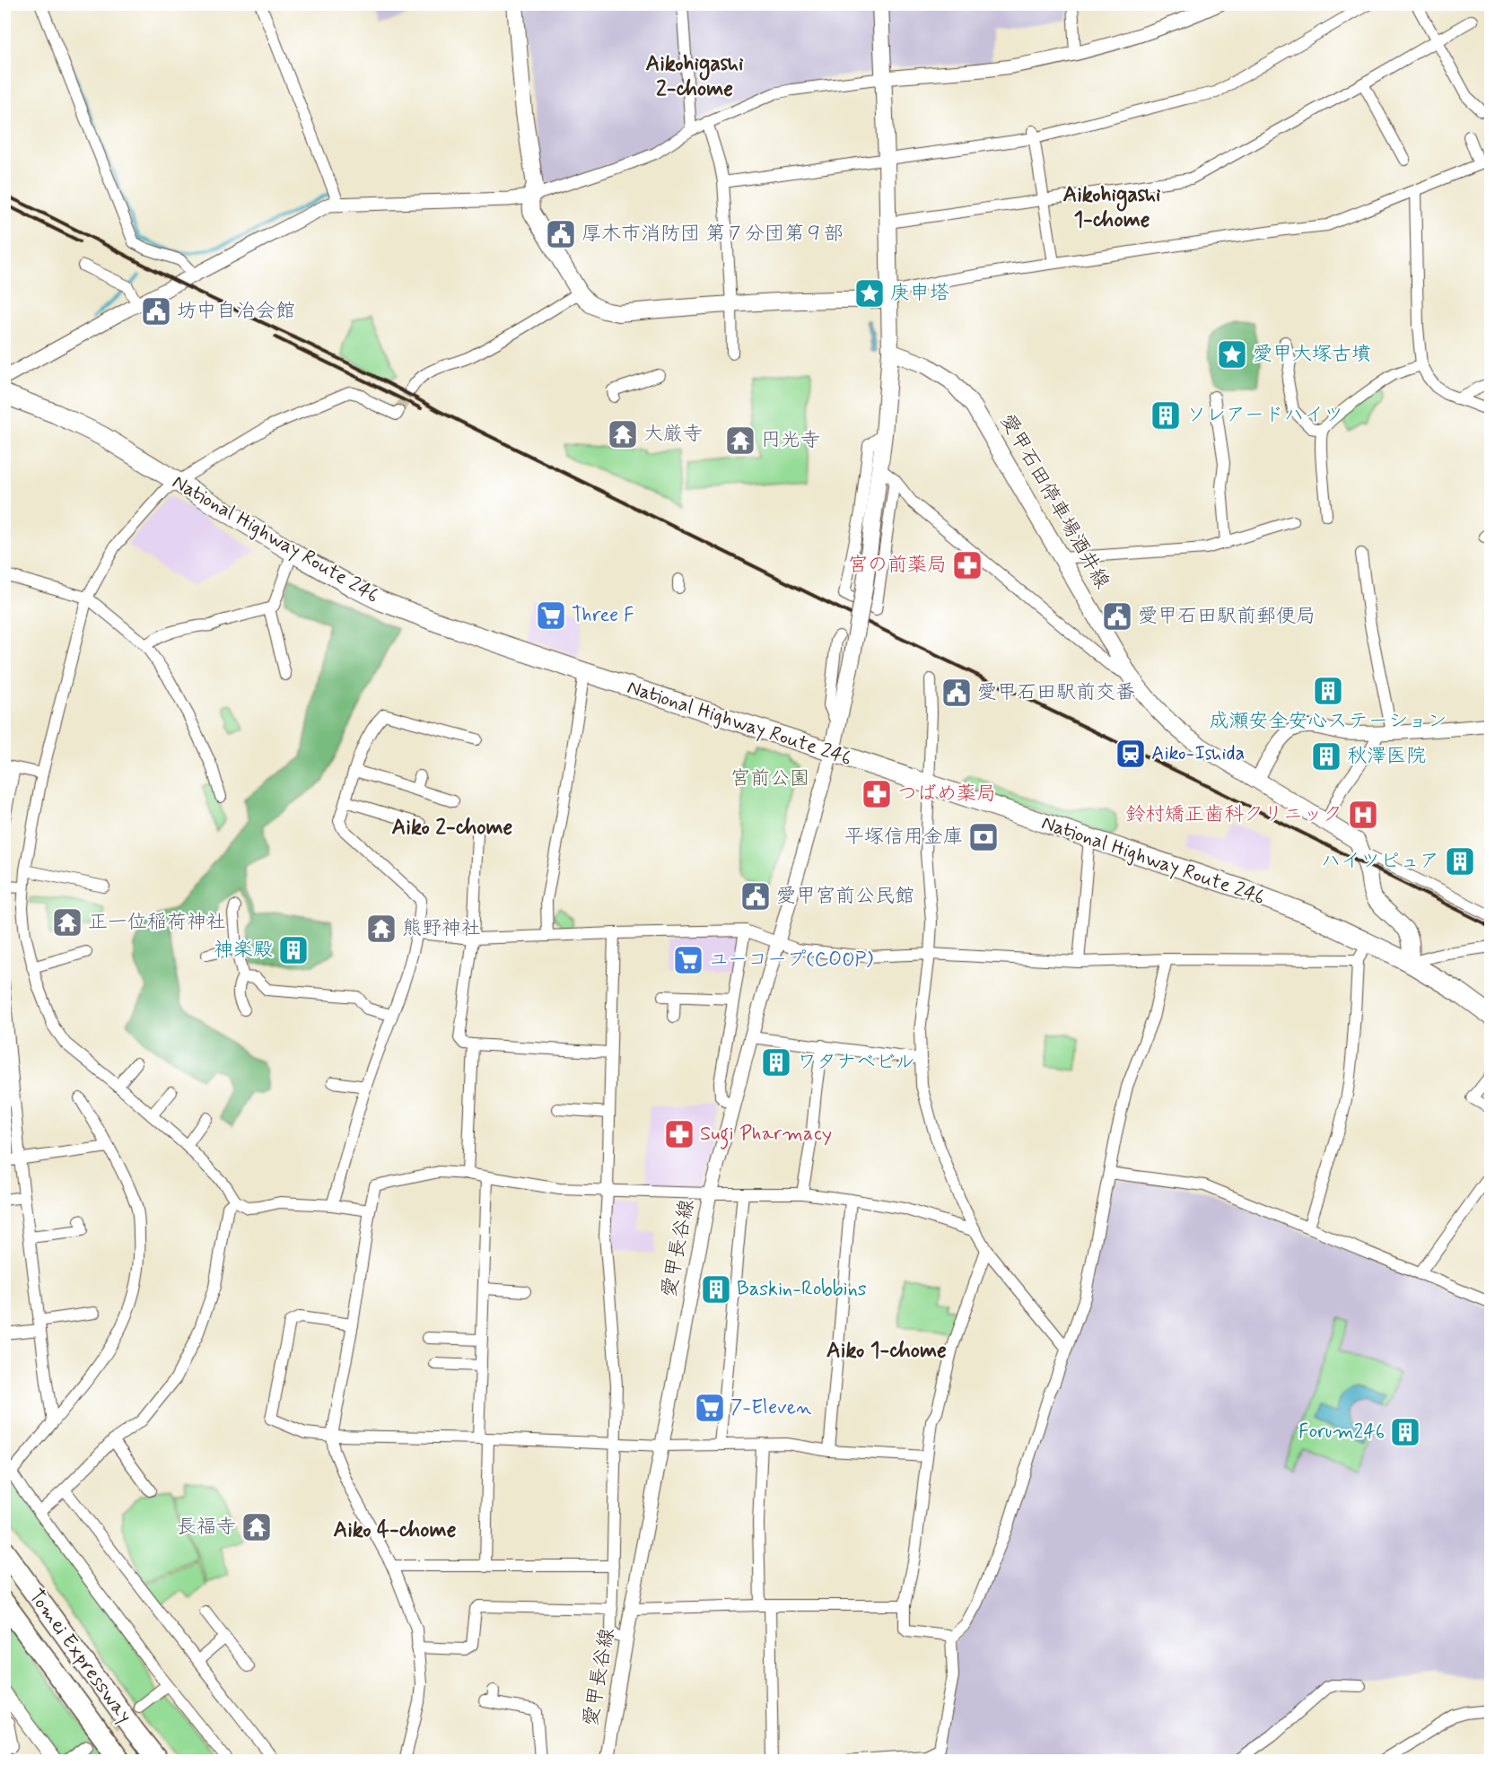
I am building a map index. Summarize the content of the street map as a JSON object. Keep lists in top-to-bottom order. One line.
{"streets":{"highway":["National Highway Route 246","Tomei Expressway"],"main road":["愛甲石田停車場酒井線"],"street":["愛甲長谷線"]},"crossings":[["愛甲石田停車場酒井線","National Highway Route 246"],["National Highway Route 246","愛甲長谷線"]],"districts":["Aikohigashi 2-chome","Aikohigashi 1-chome","Aiko 2-chome","Aiko 1-chome","Aiko 4-chome"],"parks":["宮前公園"],"places":{"public building":["厚木市消防団 第７分団第９部","坊中自治会館","愛甲石田駅前郵便局","愛甲石田駅前交番","愛甲宮前公民館"],"place":["庚申塔","愛甲大塚古墳"],"building":["ソレアードハイツ","成瀬安全安心ステーション","秋澤医院","ハイツピュア","神楽殿","ワタナベビル","Baskin-Robbins","Forum246"],"temple":["大厳寺","円光寺","正一位稲荷神社","熊野神社","長福寺"],"pharmacy":["宮の前薬局","つばめ薬局","Sugi Pharmacy"],"supermarket":["Three F","ユーコープ(COOP)","7-Eleven"],"station":["Aiko-Ishida"],"hospital":["鈴村矯正歯科クリニック"],"bank":["平塚信用金庫"]}}
